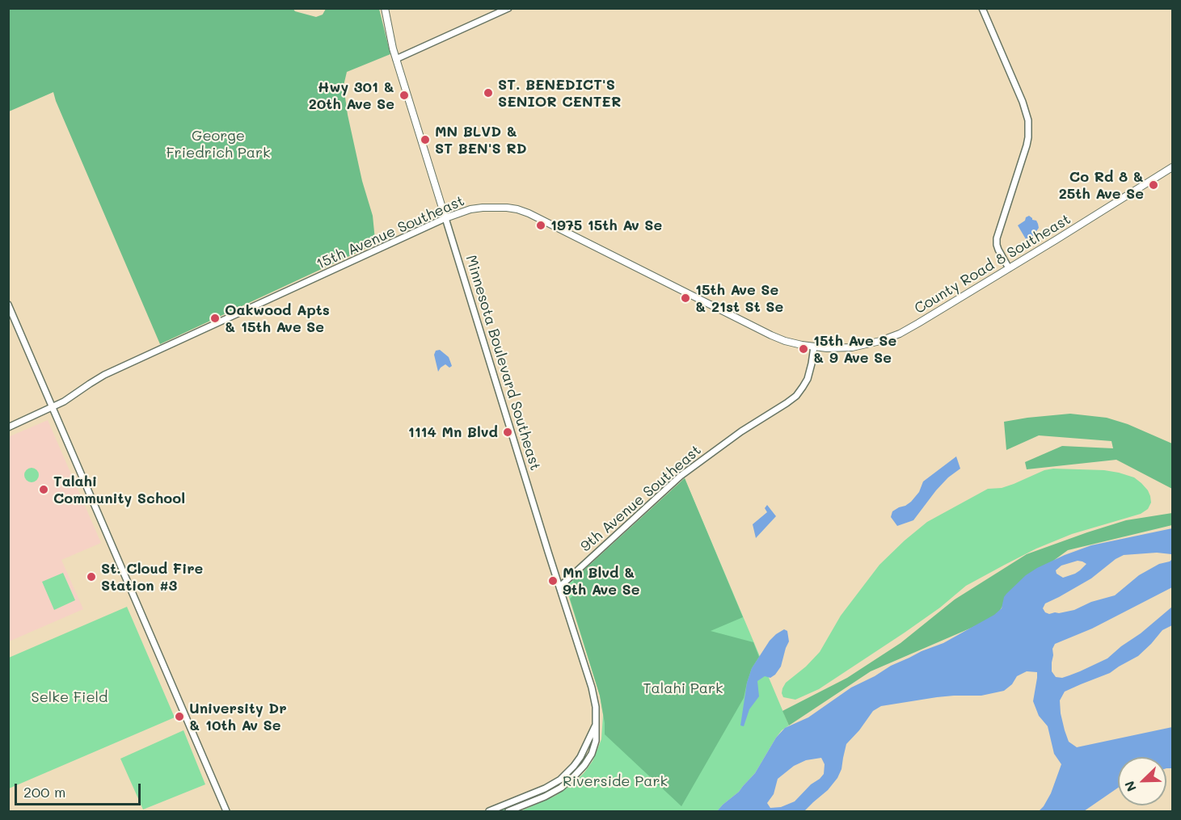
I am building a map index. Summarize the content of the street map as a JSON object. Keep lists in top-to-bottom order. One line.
{"streets":{"main road":["15th Avenue Southeast","County Road 8 Southeast","Minnesota Boulevard Southeast"],"street":["9th Avenue Southeast"]},"crossings":[["15th Avenue Southeast","County Road 8 Southeast"],["15th Avenue Southeast","Minnesota Boulevard Southeast"],["15th Avenue Southeast","9th Avenue Southeast"],["County Road 8 Southeast","9th Avenue Southeast"],["Minnesota Boulevard Southeast","9th Avenue Southeast"]],"parks":["George Friedrich Park","Talahi Park","Selke Field","Riverside Park"],"places":["ST. BENEDICT'S SENIOR CENTER","Hwy 301 & 20th Ave Se","MN BLVD & ST BEN'S RD","Co Rd 8 & 25th Ave Se","1975 15th Av Se","15th Ave Se & 21st St Se","Oakwood Apts & 15th Ave Se","15th Ave Se & 9 Ave Se","1114 Mn Blvd","Talahi Community School","St. Cloud Fire Station #3","Mn Blvd & 9th Ave Se","University Dr & 10th Av Se"],"scale_bar":"200 m","north":"bottom left"}
